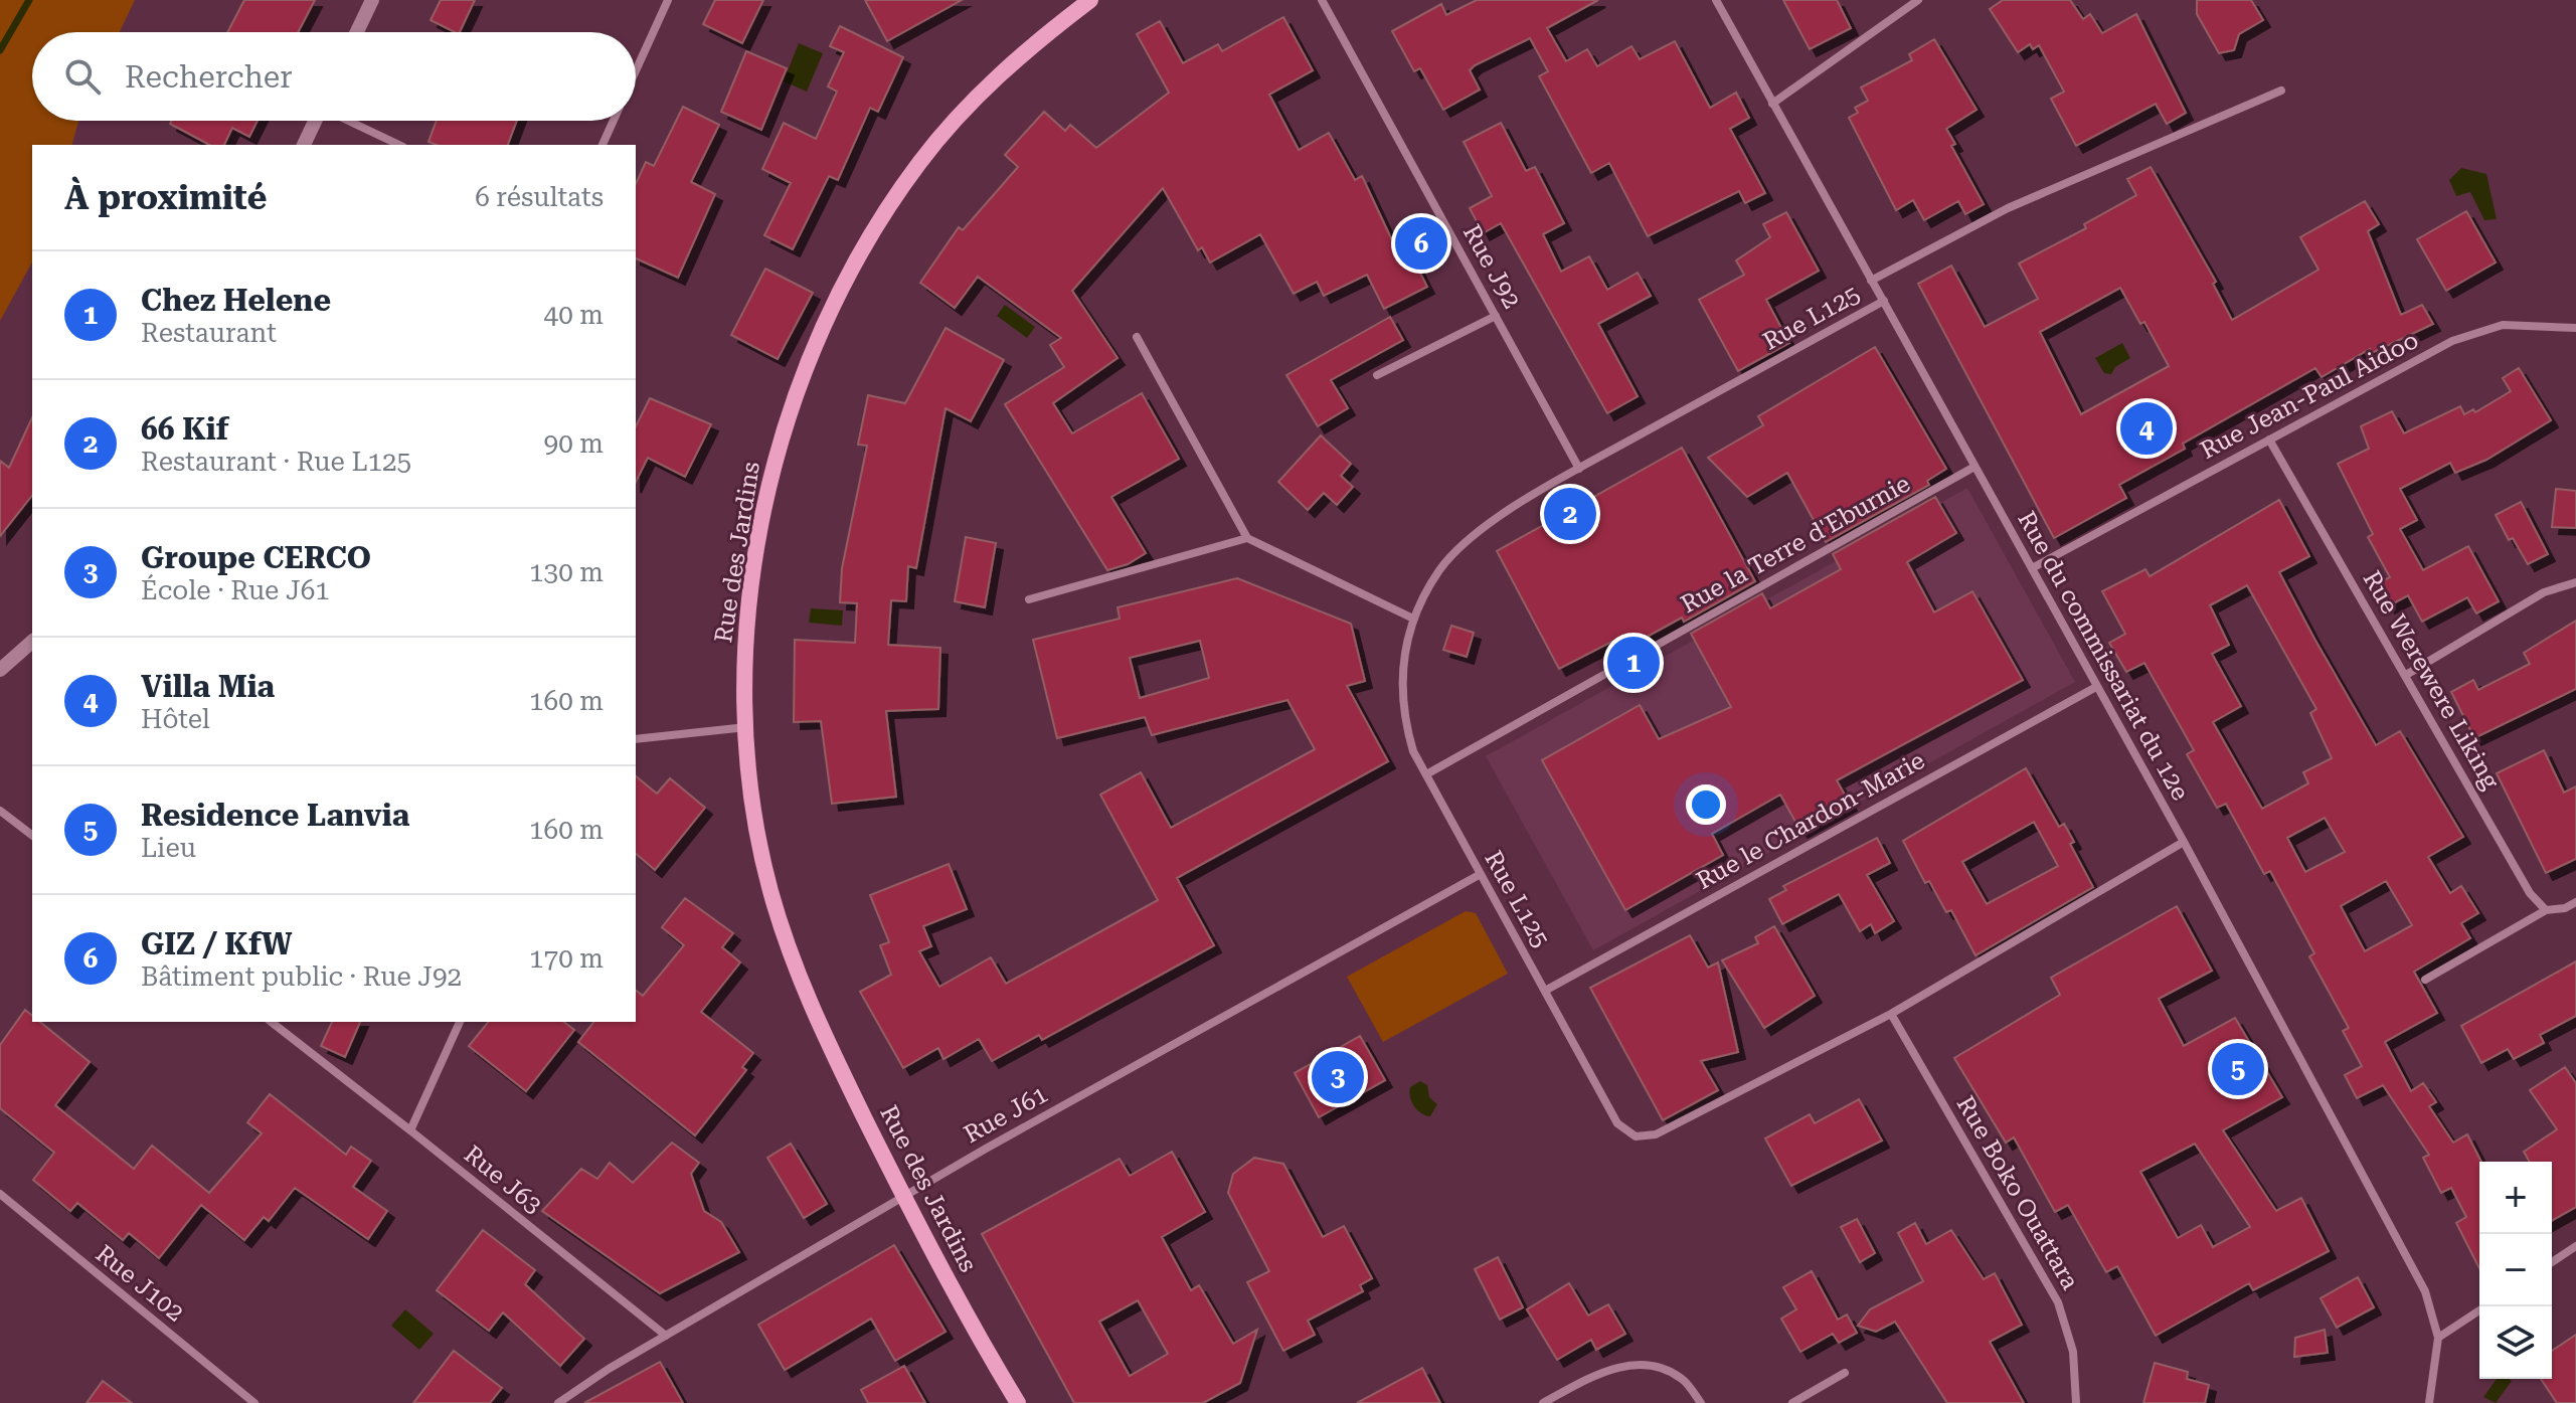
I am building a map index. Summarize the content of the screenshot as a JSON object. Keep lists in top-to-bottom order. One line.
{"streets":{"main road":["Rue des Jardins"],"street":["Rue J92","Rue L125","Rue Jean-Paul Aidoo","Rue la Terre d'Eburnie","Rue du commissariat du 12e","Rue Werewere Liking","Rue le Chardon-Marie","Rue J61","Rue J63","Rue Boko Ouattara","Rue J102"]},"crossings":[["Rue J92","Rue L125"],["Rue L125","Rue la Terre d'Eburnie"],["Rue L125","Rue du commissariat du 12e"],["Rue L125","Rue le Chardon-Marie"],["Rue L125","Rue J61"],["Rue L125","Rue Boko Ouattara"],["Rue Jean-Paul Aidoo","Rue du commissariat du 12e"],["Rue Jean-Paul Aidoo","Rue Werewere Liking"],["Rue la Terre d'Eburnie","Rue du commissariat du 12e"],["Rue des Jardins","Rue J61"],["Rue du commissariat du 12e","Rue le Chardon-Marie"],["Rue J61","Rue J63"]],"page":{"search":"Rechercher","heading":["À proximité","6 résultats"],"pins":["6","4","2","1","5","3"],"list":[{"mark":"1","name":"Chez Helene","note":"Restaurant","value":"40 m"},{"mark":"2","name":"66 Kif","note":"Restaurant · Rue L125","value":"90 m"},{"mark":"3","name":"Groupe CERCO","note":"École · Rue J61","value":"130 m"},{"mark":"4","name":"Villa Mia","note":"Hôtel","value":"160 m"},{"mark":"5","name":"Residence Lanvia","note":"Lieu","value":"160 m"},{"mark":"6","name":"GIZ / KfW","note":"Bâtiment public · Rue J92","value":"170 m"}],"map_buttons":["+","−"]}}
